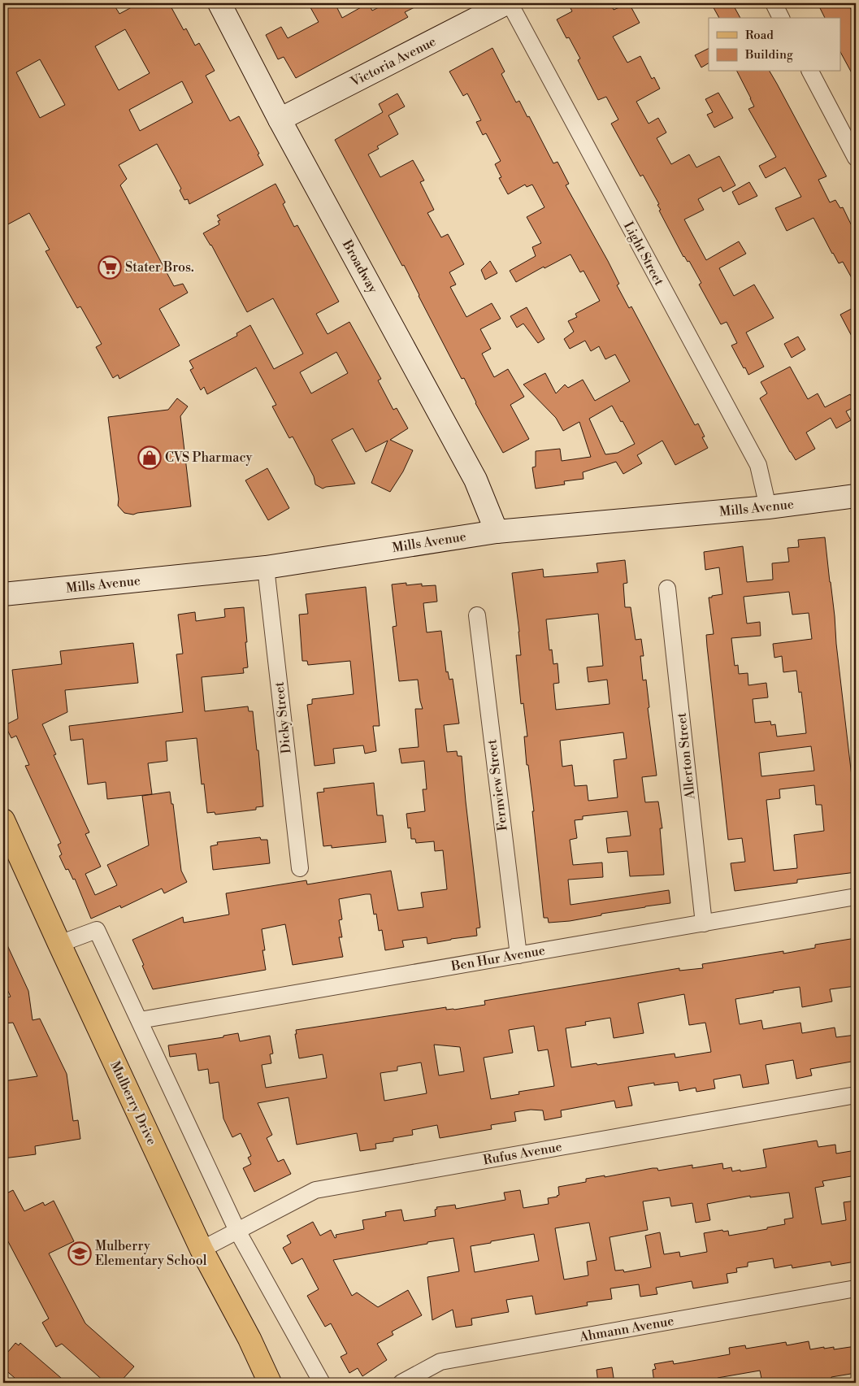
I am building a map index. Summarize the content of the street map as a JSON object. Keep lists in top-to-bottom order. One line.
{"streets":{"main road":["Victoria Avenue","Broadway","Mills Avenue","Mulberry Drive"],"street":["Light Street","Dicky Street","Allerton Street","Fernview Street","Ben Hur Avenue","Rufus Avenue","Ahmann Avenue"]},"crossings":[["Victoria Avenue","Broadway"],["Light Street","Mills Avenue"],["Broadway","Mills Avenue"],["Mills Avenue","Dicky Street"],["Allerton Street","Ben Hur Avenue"],["Fernview Street","Ben Hur Avenue"],["Mulberry Drive","Rufus Avenue"]],"places":{"supermarket":["Stater Bros."],"shop":["CVS Pharmacy"],"school or university":["Mulberry Elementary School"]},"legend":["Road","Building"]}
